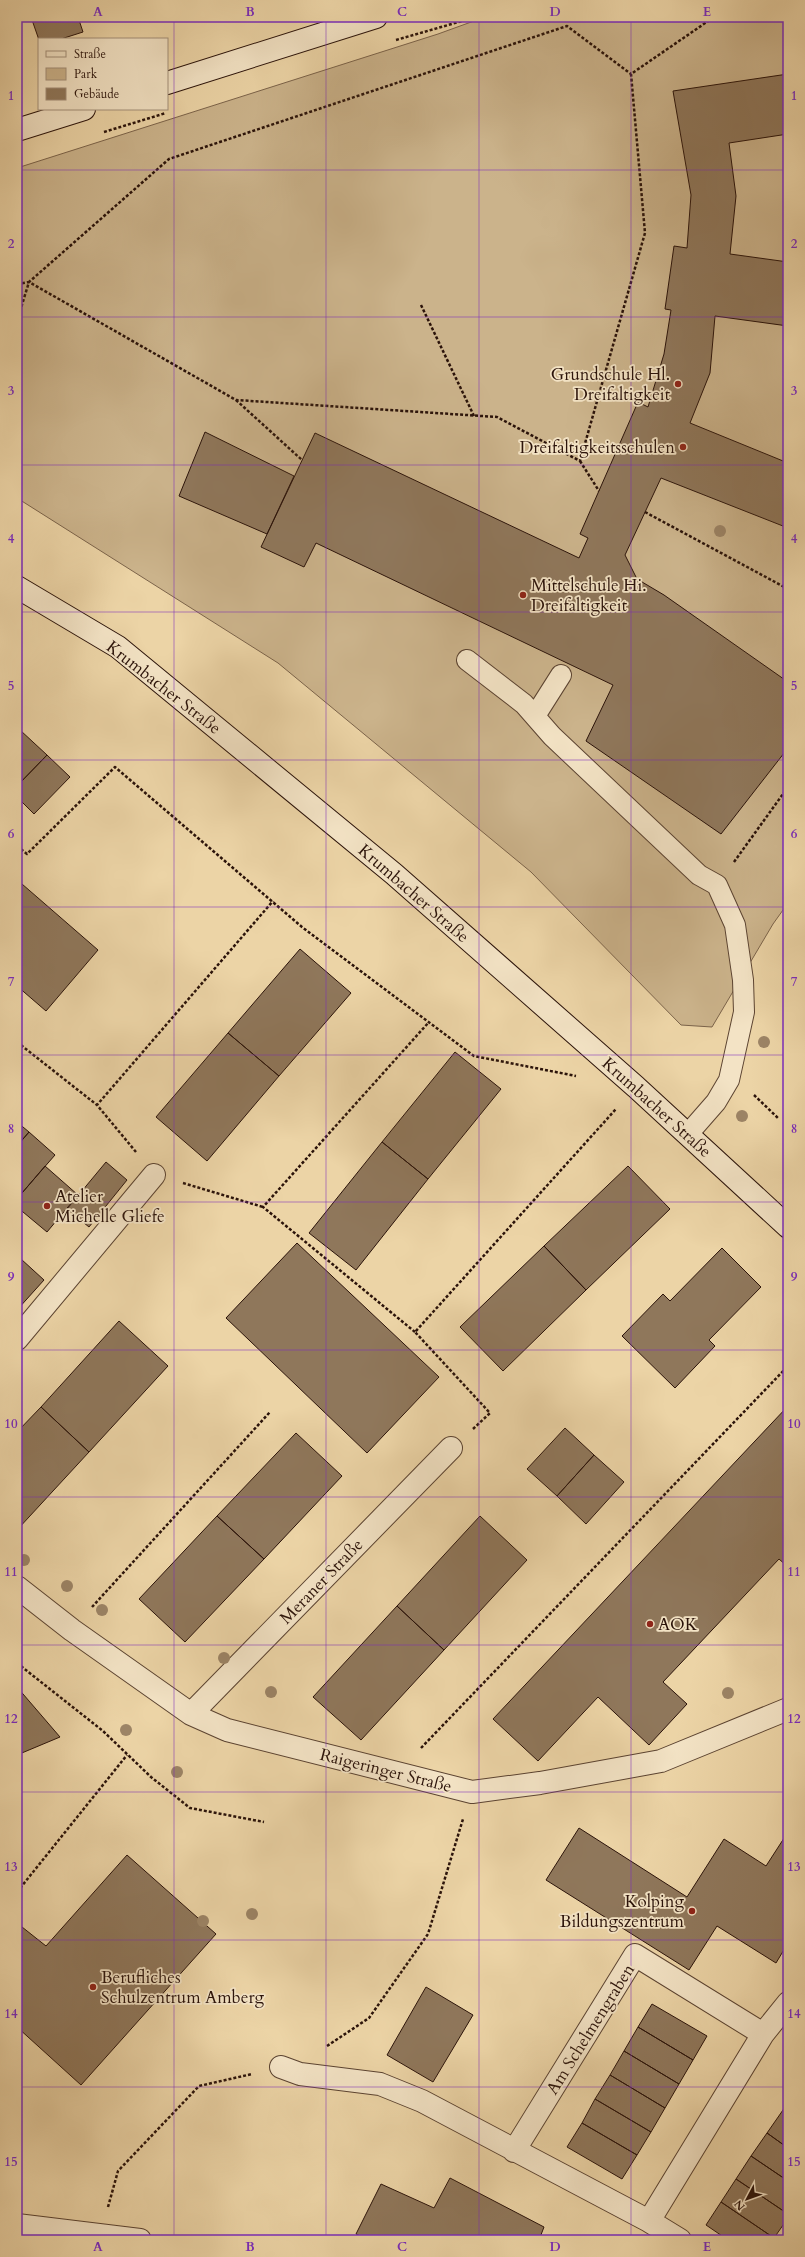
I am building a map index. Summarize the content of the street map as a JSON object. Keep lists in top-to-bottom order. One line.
{"streets":{"street":["Krumbacher Straße","Meraner Straße","Raigeringer Straße","Am Schelmengraben"]},"crossings":[["Meraner Straße","Raigeringer Straße"]],"places":["Grundschule Hl. Dreifaltigkeit","Dreifaltigkeitsschulen","Mittelschule Hi. Dreifaltigkeit","Atelier Michelle Gliefe","AOK","Kolping Bildungszentrum","Berufliches Schulzentrum Amberg"],"legend":["Straße","Park","Gebäude"],"north":"bottom left","grid":{"columns":["A","B","C","D","E"],"rows":["1","2","3","4","5","6","7","8","9","10","11","12","13","14","15"]}}
